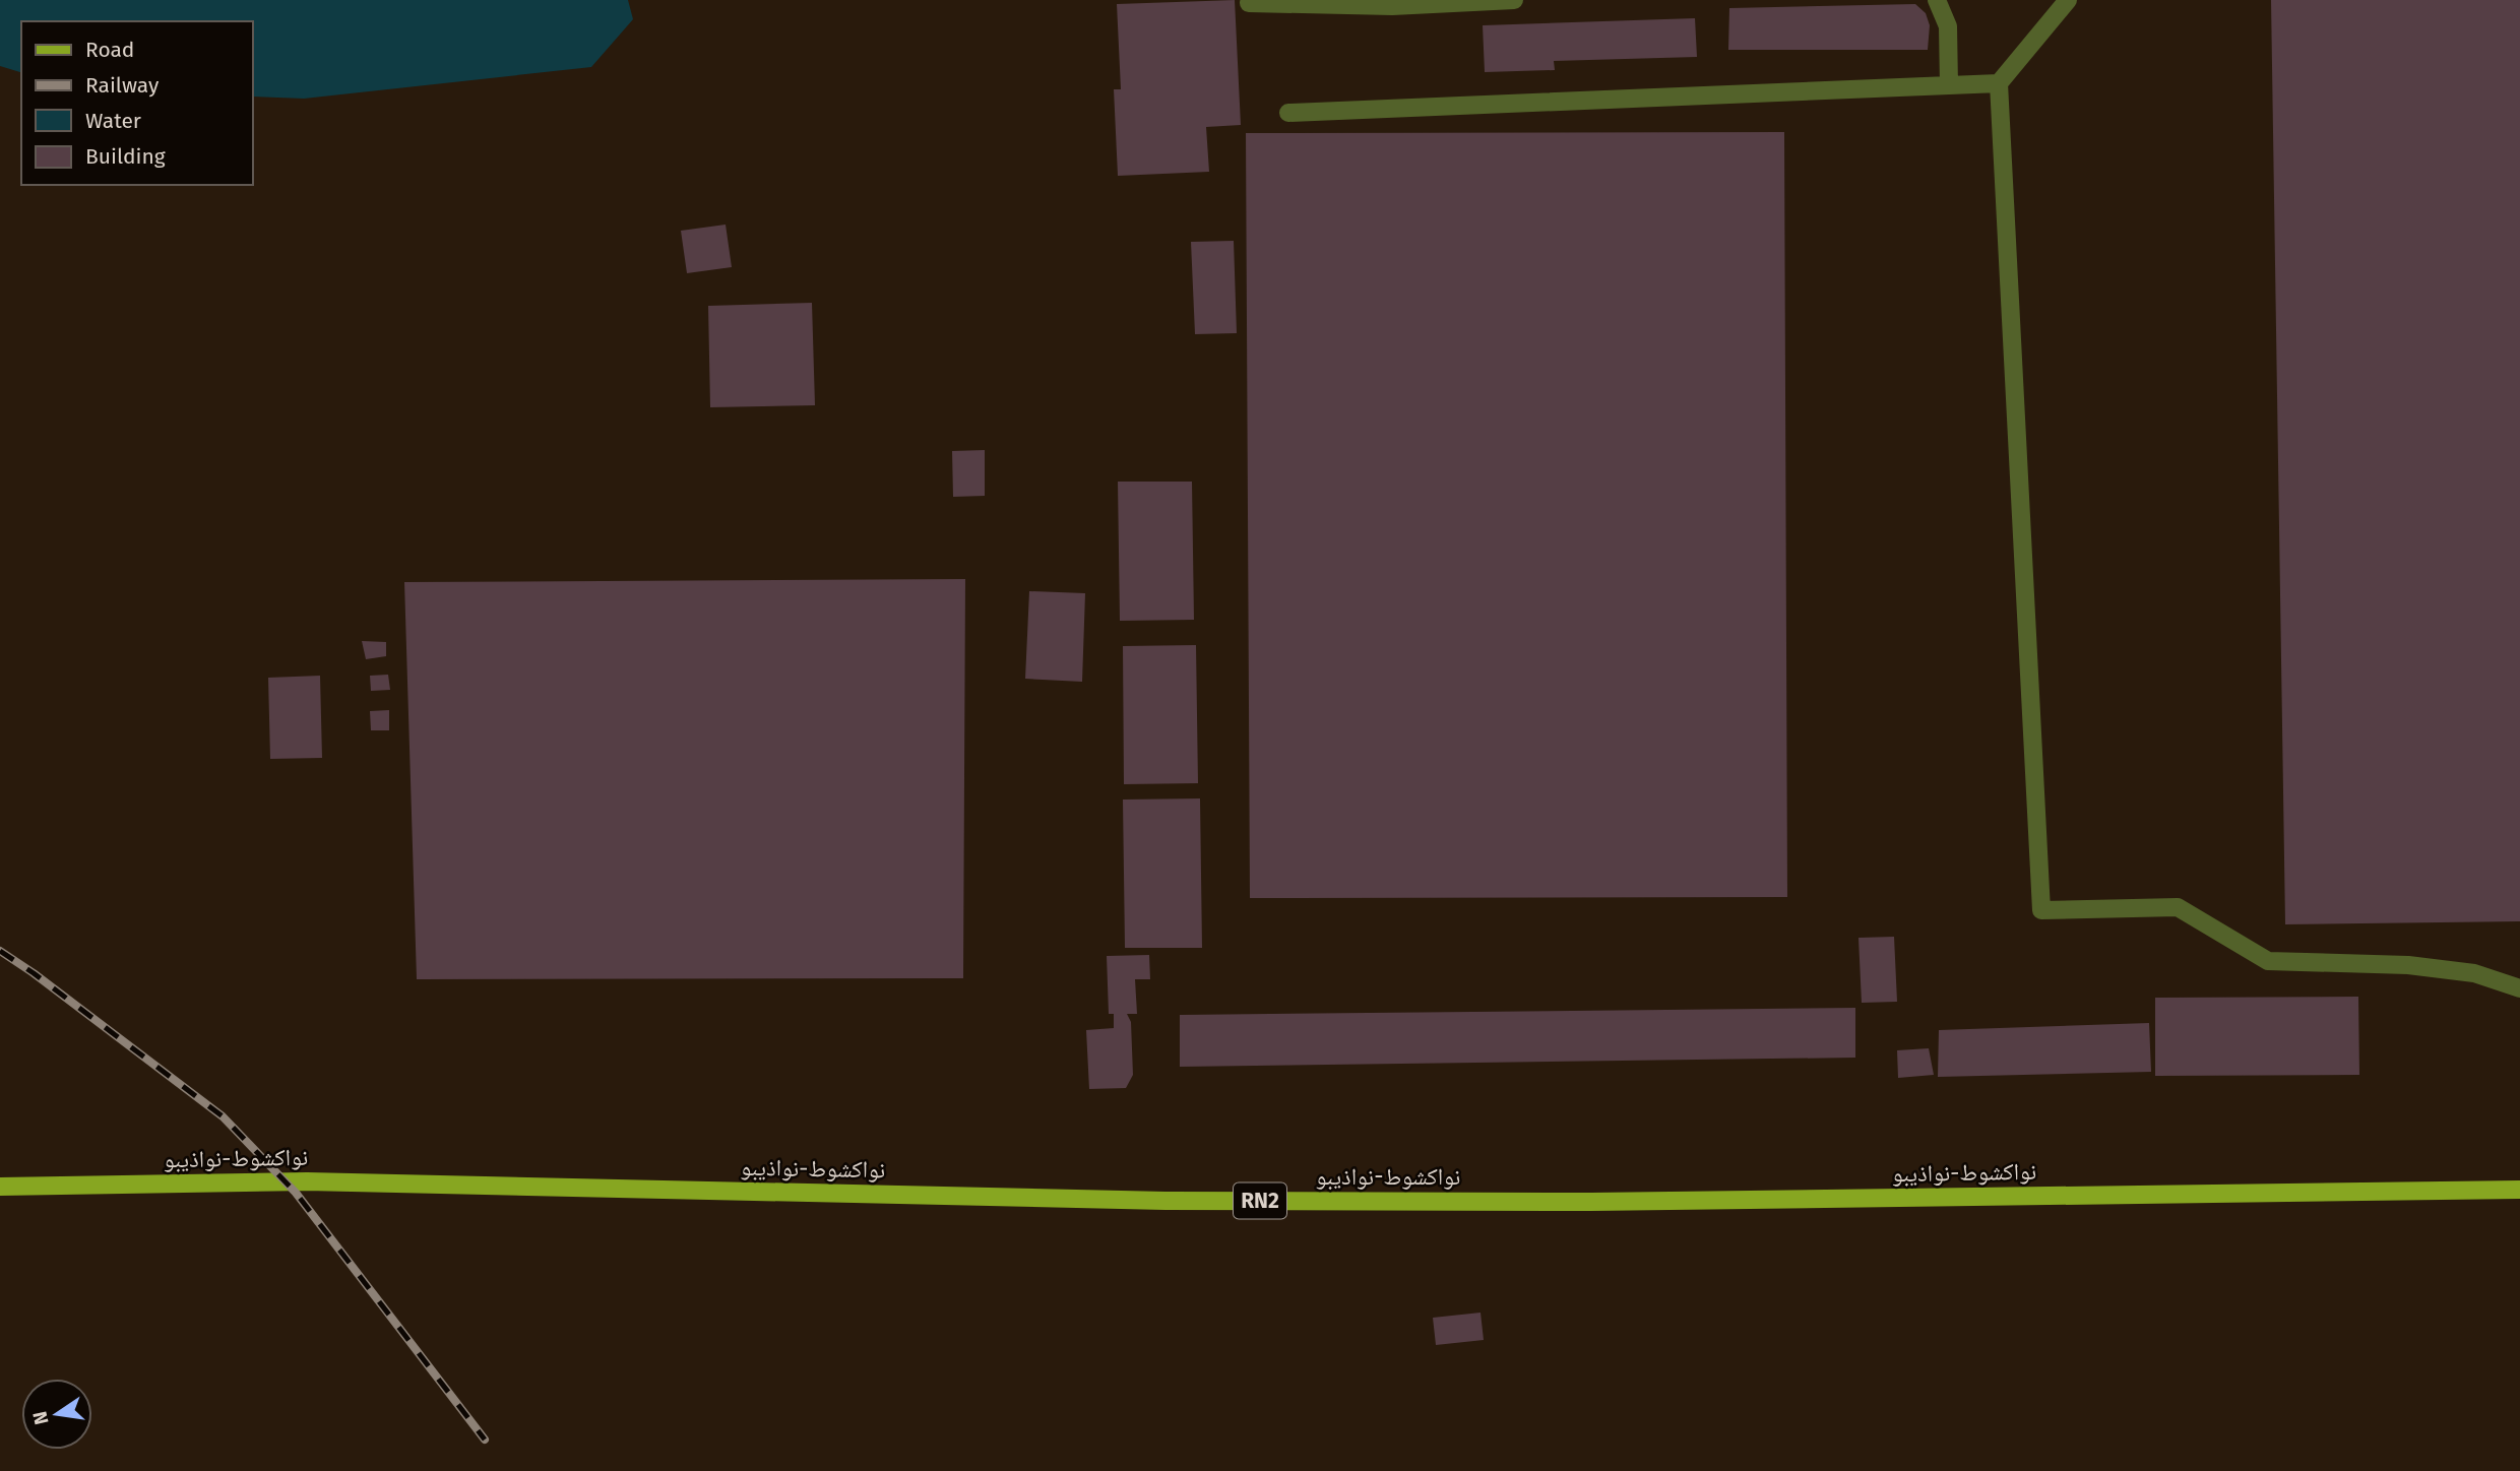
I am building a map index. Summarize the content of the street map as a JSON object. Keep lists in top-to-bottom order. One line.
{"streets":{"main road":["نواكشوط-نواذيبو","RN2"]},"legend":["Road","Railway","Water","Building"],"north":"left"}
